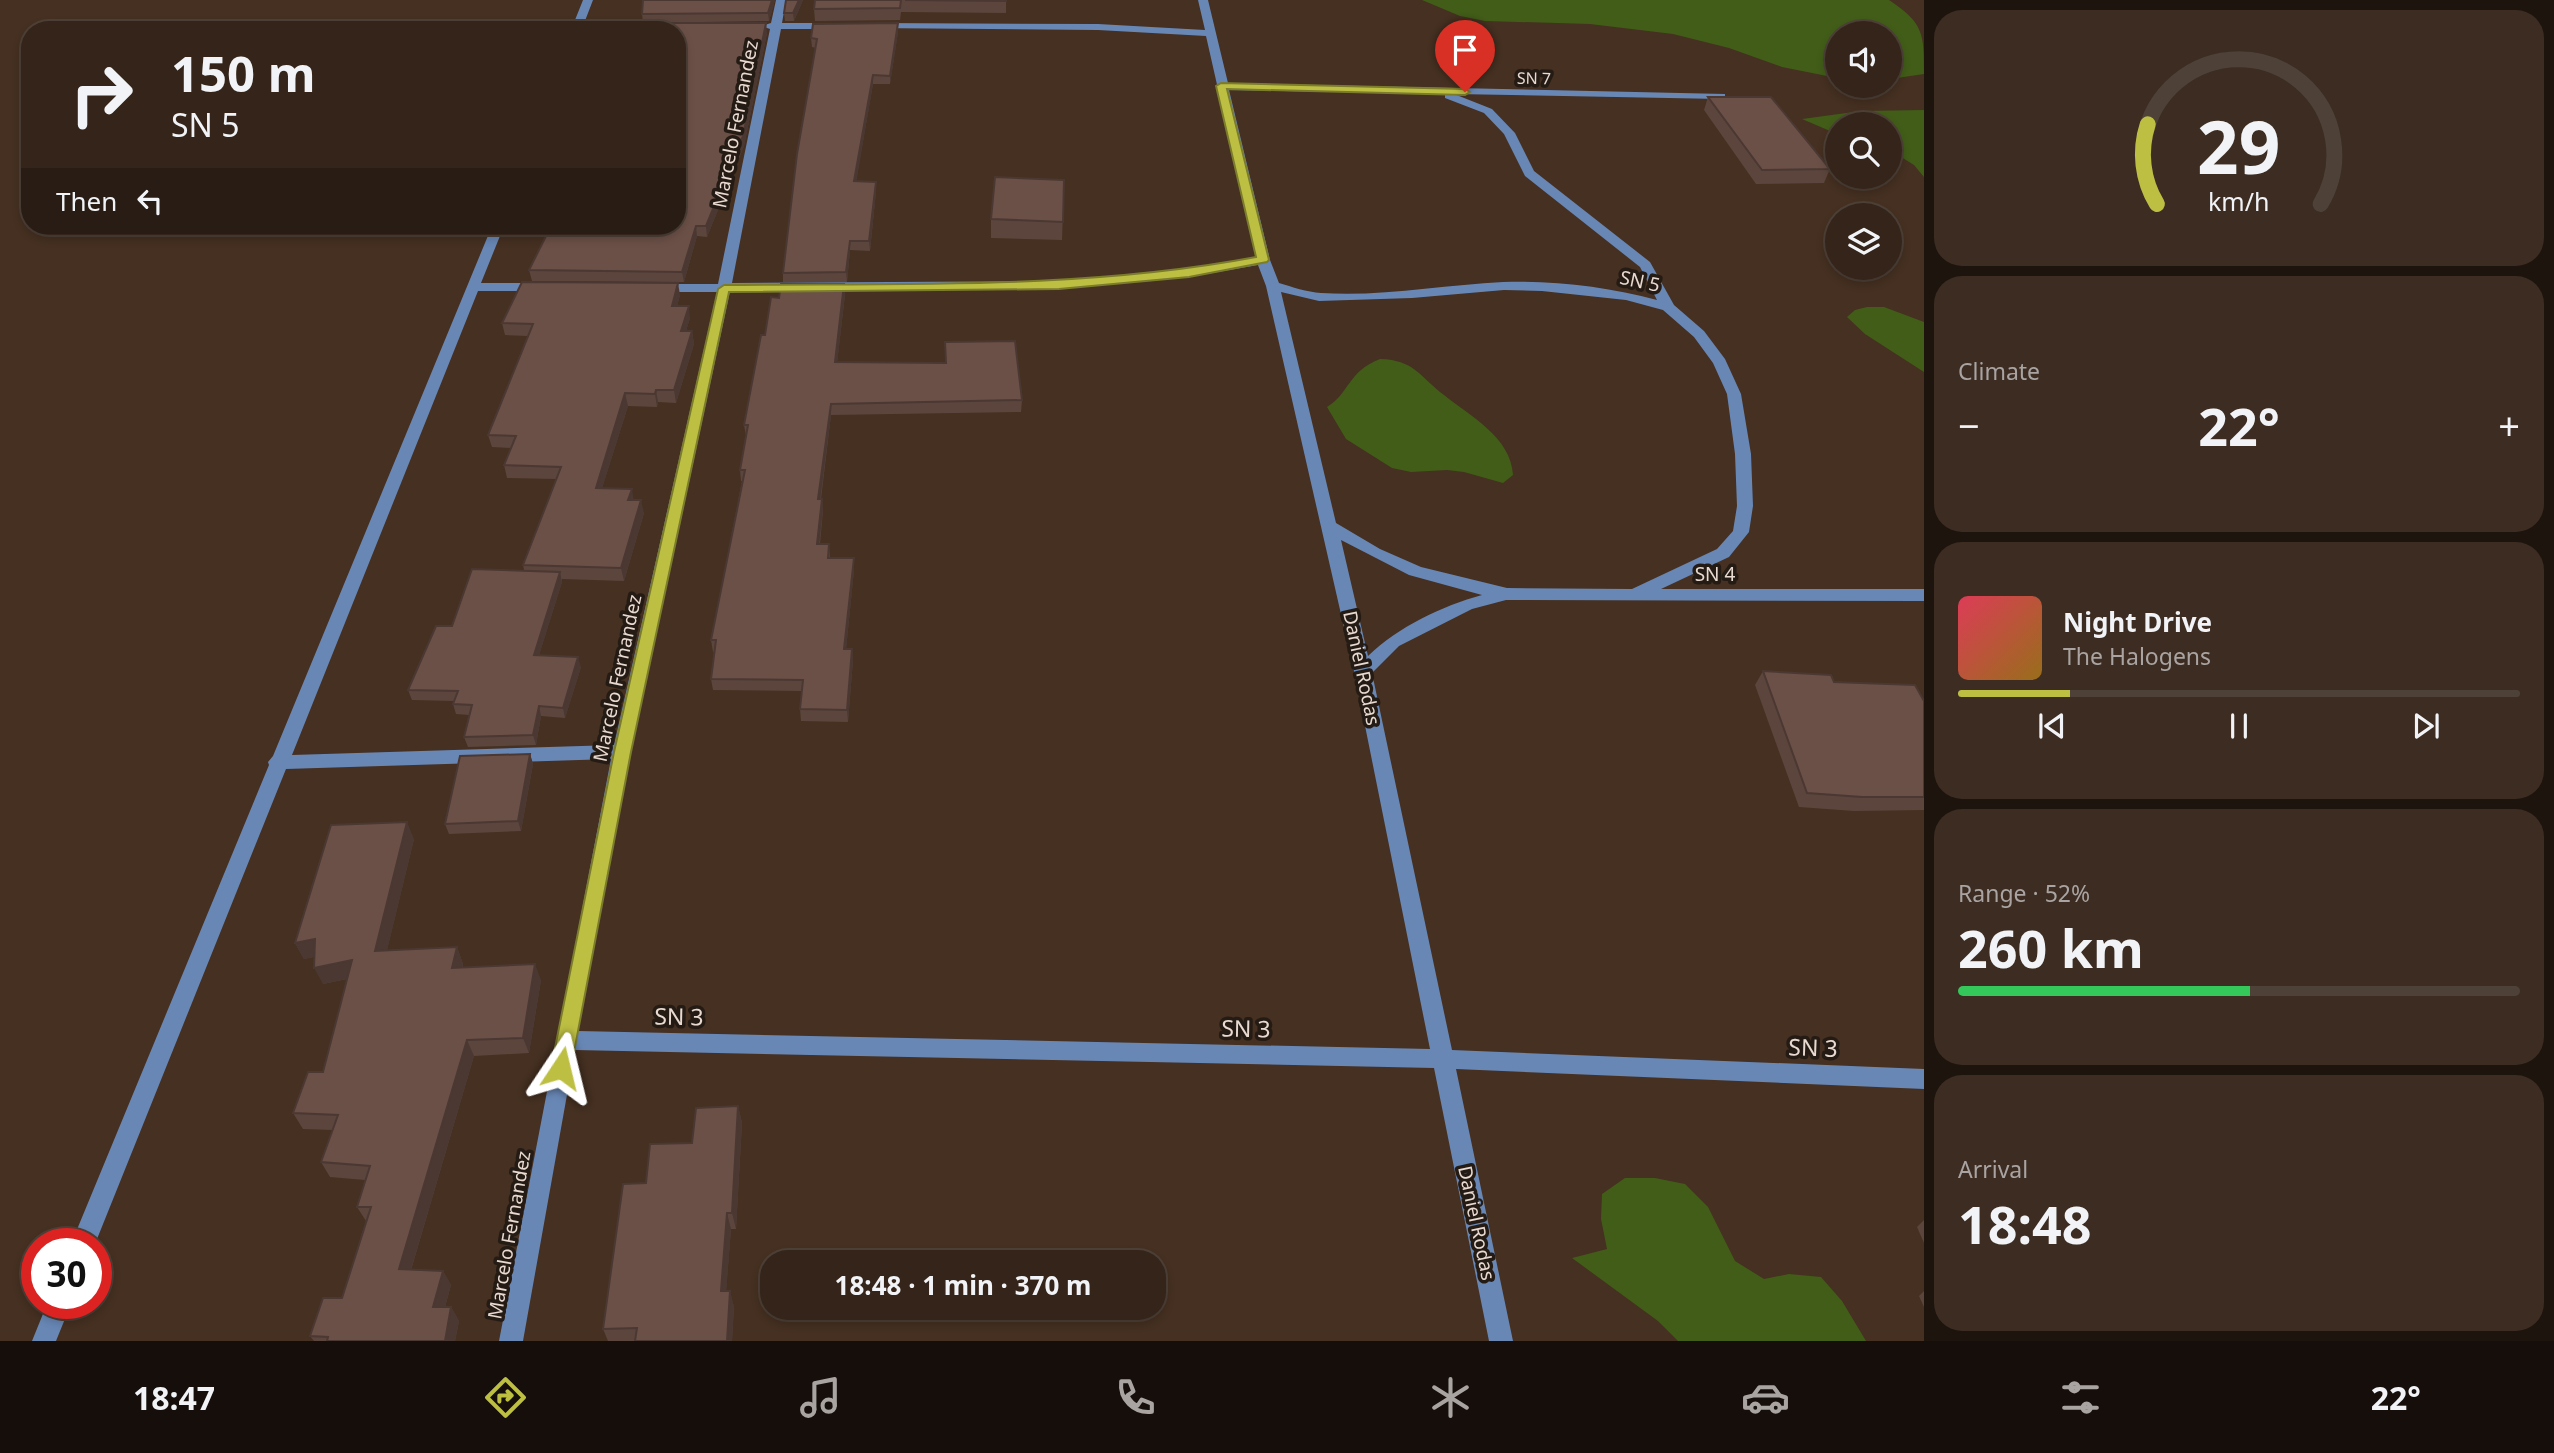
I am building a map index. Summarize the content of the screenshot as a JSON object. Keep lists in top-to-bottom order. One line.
{"streets":{"street":["SN 7","Marcelo Fernandez","SN 5","SN 4","Daniel Rodas","SN 3"]},"crossings":[["SN 7","Daniel Rodas"],["Marcelo Fernandez","SN 3"],["SN 5","SN 4"],["SN 5","Daniel Rodas"],["SN 4","Daniel Rodas"],["Daniel Rodas","SN 3"]],"page":{"turn":["150 m","SN 5"],"then":"Then","tile":["Climate",["Range · 52%","260 km"],["Arrival","18:48"]],"heat":["−","22°","+"],"song":["Night Drive","The Halogens"],"limit":"30","trip":"18:48 · 1 min · 370 m","tabs":["18:47","22°"],"gauge":["29","km/h"]}}
